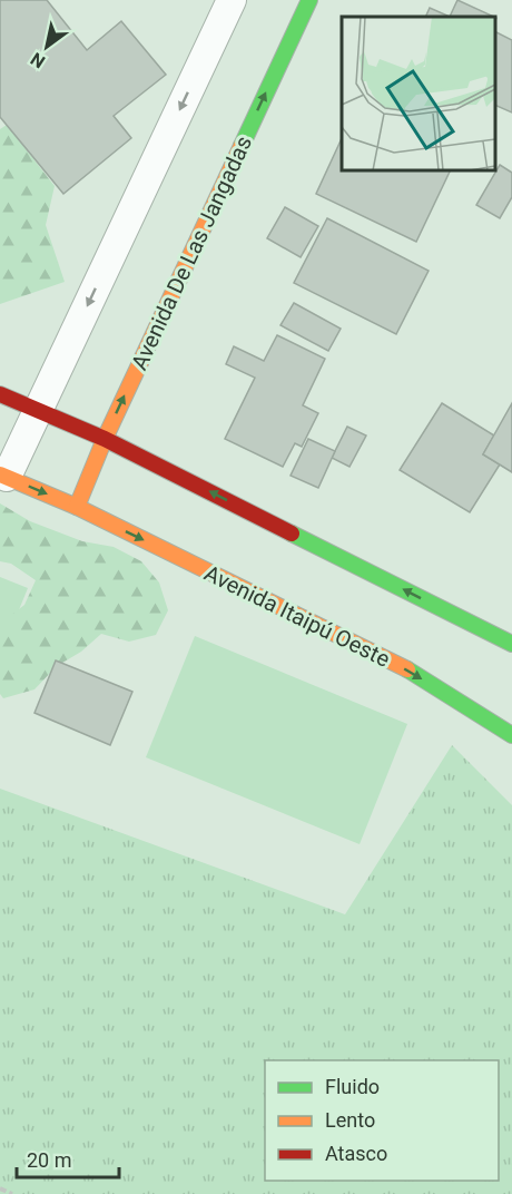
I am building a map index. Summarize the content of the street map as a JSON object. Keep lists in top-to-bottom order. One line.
{"streets":{"street":["Avenida De Las Jangadas","Avenida Itaipú Oeste"]},"crossings":[["Avenida De Las Jangadas","Avenida Itaipú Oeste"]],"legend":["Fluido","Lento","Atasco"],"scale_bar":"20 m","north":"bottom left"}
